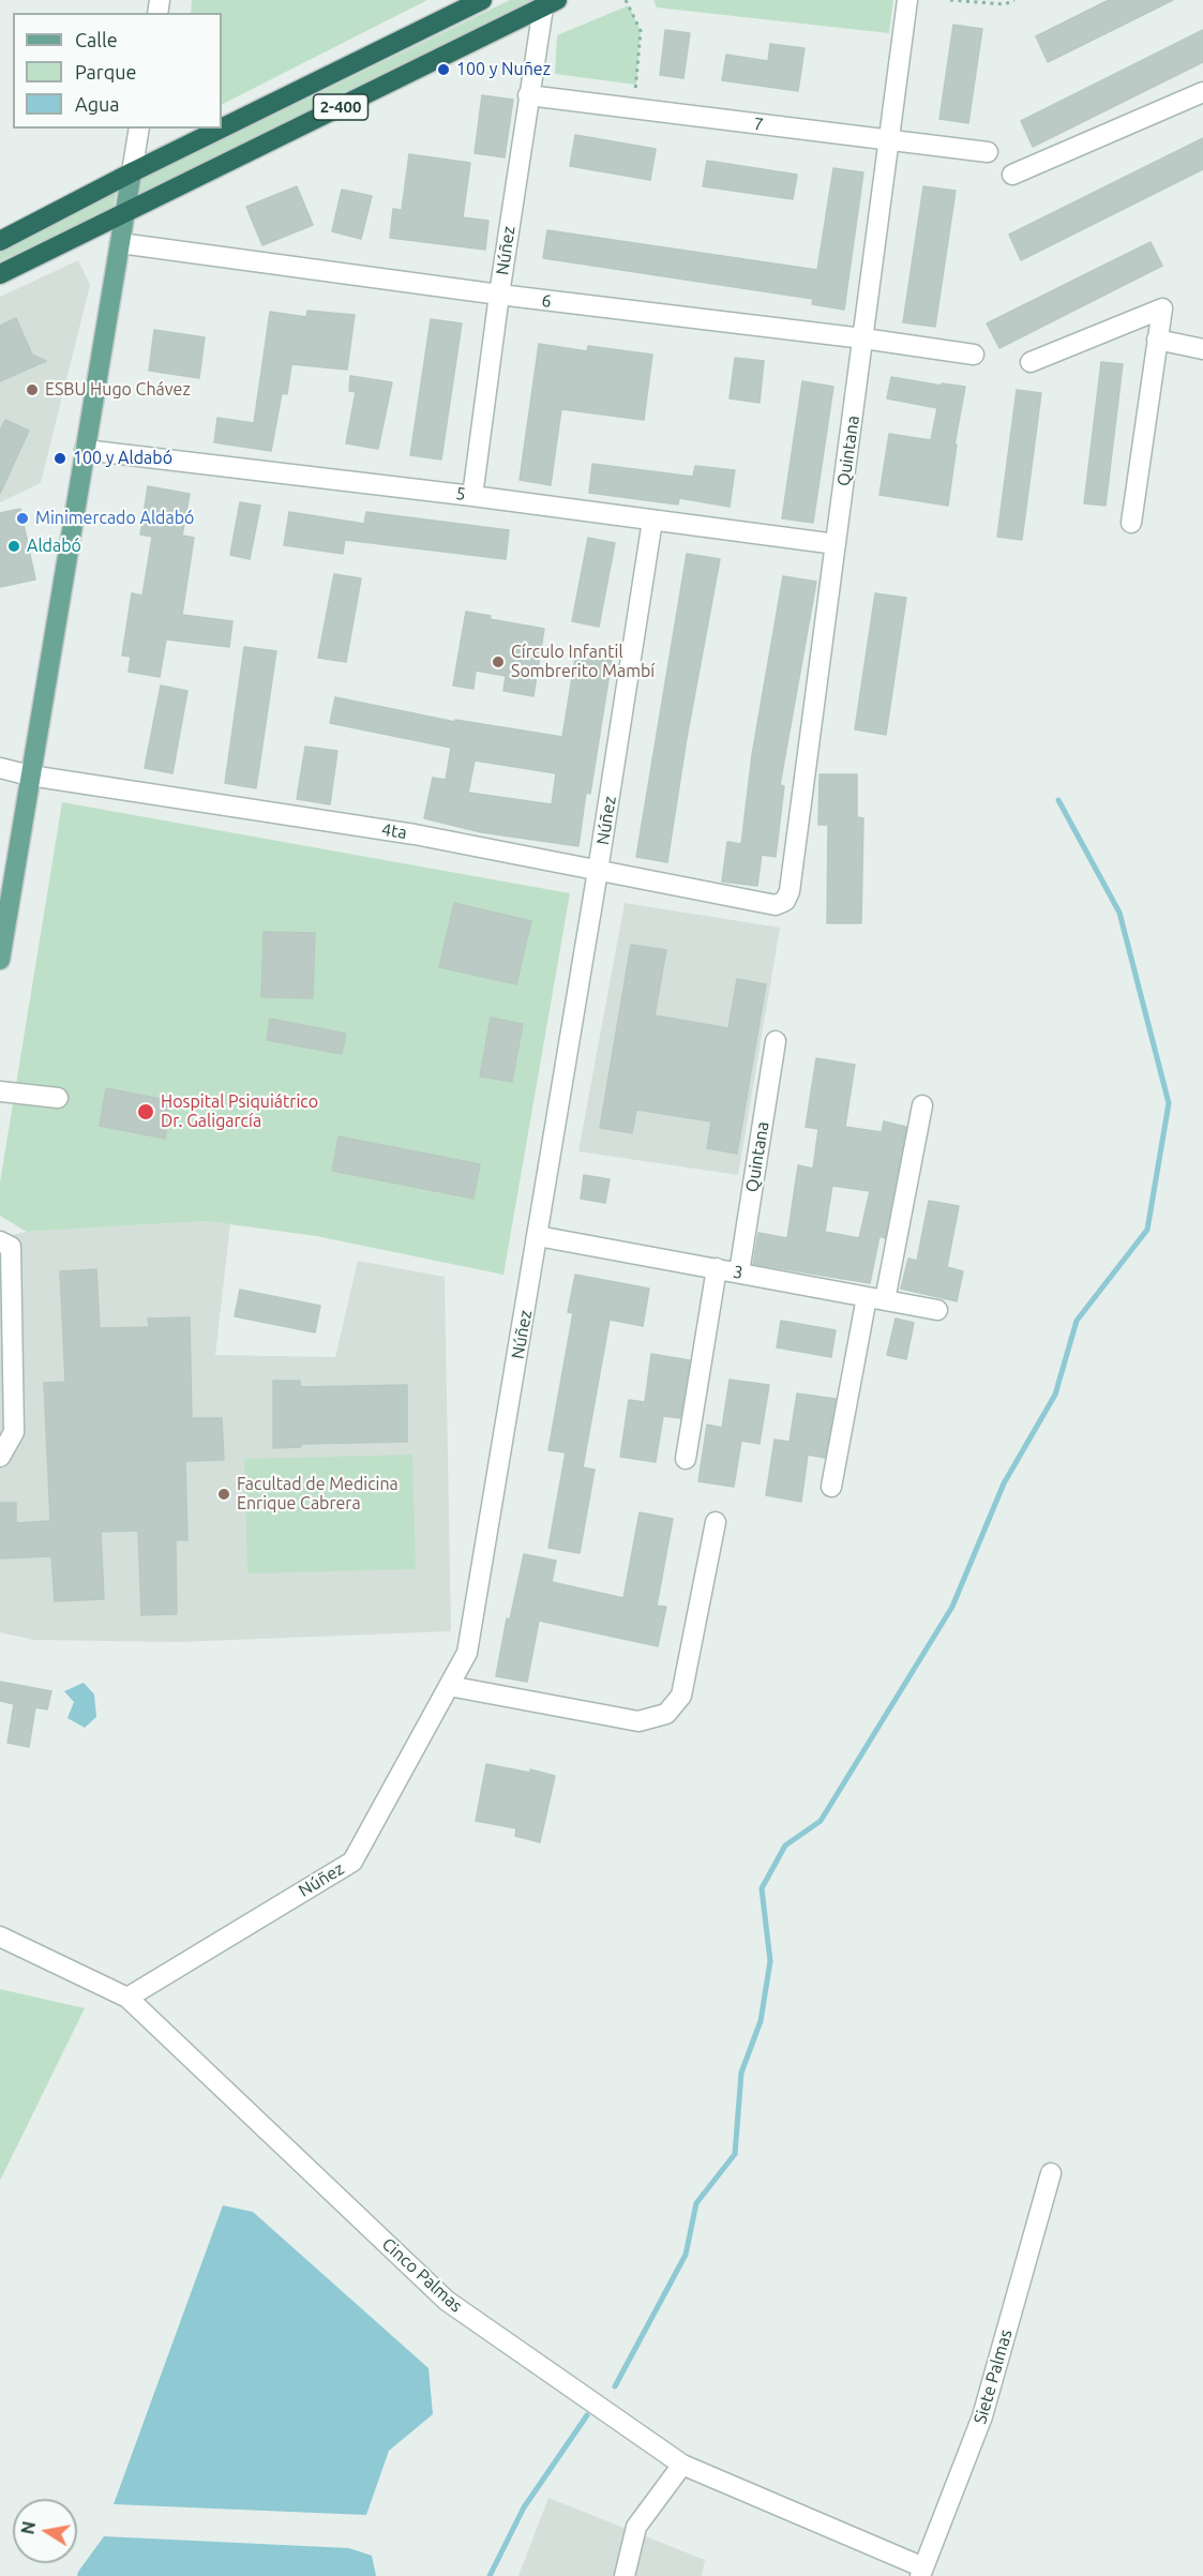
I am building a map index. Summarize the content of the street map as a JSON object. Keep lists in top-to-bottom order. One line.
{"streets":{"highway":["2-400"],"street":["7","Núñez","6","Quintana","5","4ta","3","Cinco Palmas","Siete Palmas"]},"crossings":[["2-400","Núñez"],["7","Núñez"],["7","Quintana"],["Núñez","6"],["Núñez","5"],["Núñez","4ta"],["Núñez","3"],["Núñez","Cinco Palmas"],["6","Quintana"],["Quintana","5"],["Quintana","4ta"],["Quintana","3"],["Cinco Palmas","Siete Palmas"]],"places":["100 y Nuñez","ESBU Hugo Chávez","100 y Aldabó","Minimercado Aldabó","Aldabó","Círculo Infantil Sombrerito Mambí","Hospital Psiquiátrico Dr. Galigarcía","Facultad de Medicina Enrique Cabrera"],"legend":["Calle","Parque","Agua"],"north":"left"}
